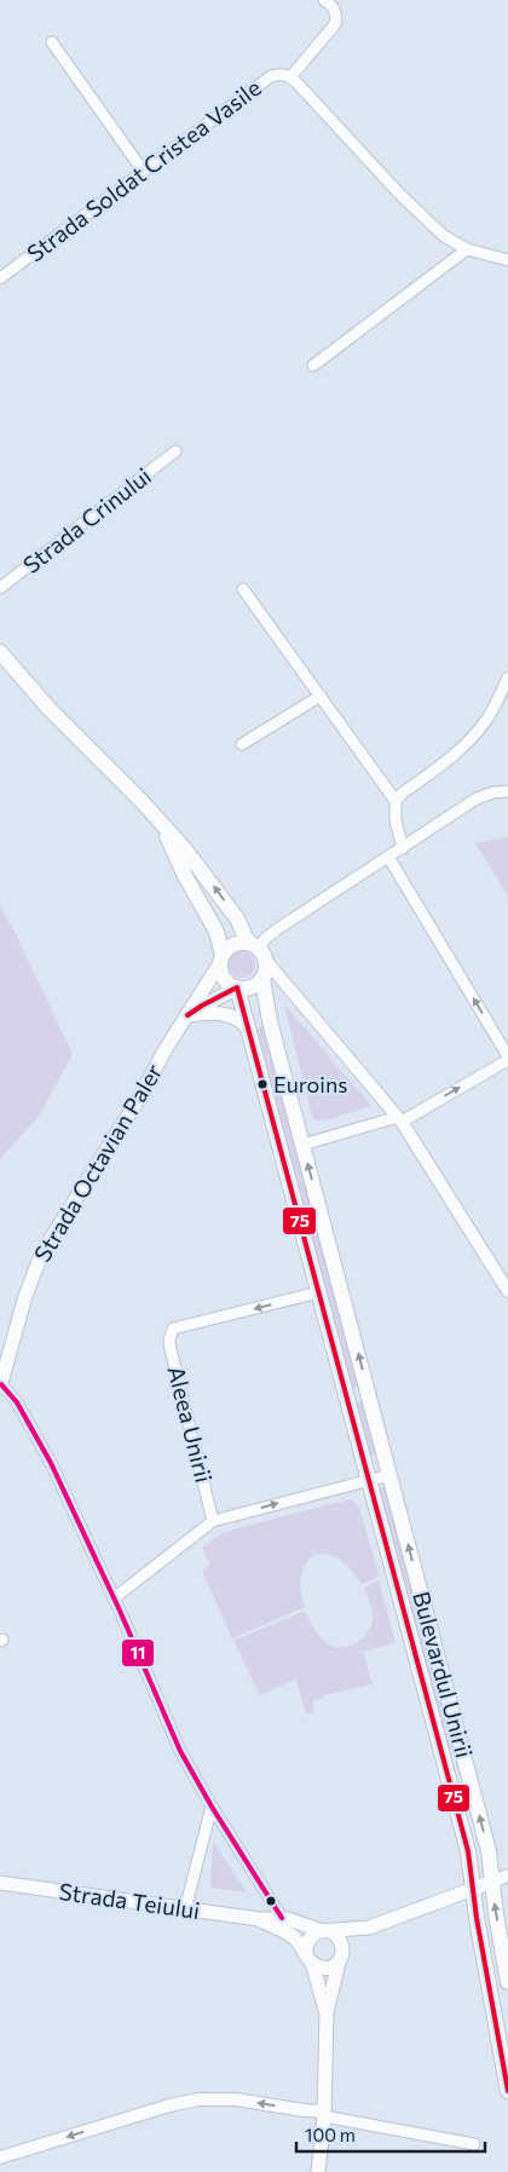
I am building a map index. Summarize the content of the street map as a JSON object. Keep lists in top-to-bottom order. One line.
{"streets":{"main road":["Strada Octavian Paler","Bulevardul Unirii","Strada Teiului"],"street":["Strada Soldat Cristea Vasile","Strada Crinului","Aleea Unirii"]},"crossings":[["Strada Octavian Paler","Bulevardul Unirii"],["Aleea Unirii","Bulevardul Unirii"]],"places":["Euroins"],"lines":["transit line 75","transit line 11"],"scale_bar":"100 m"}
